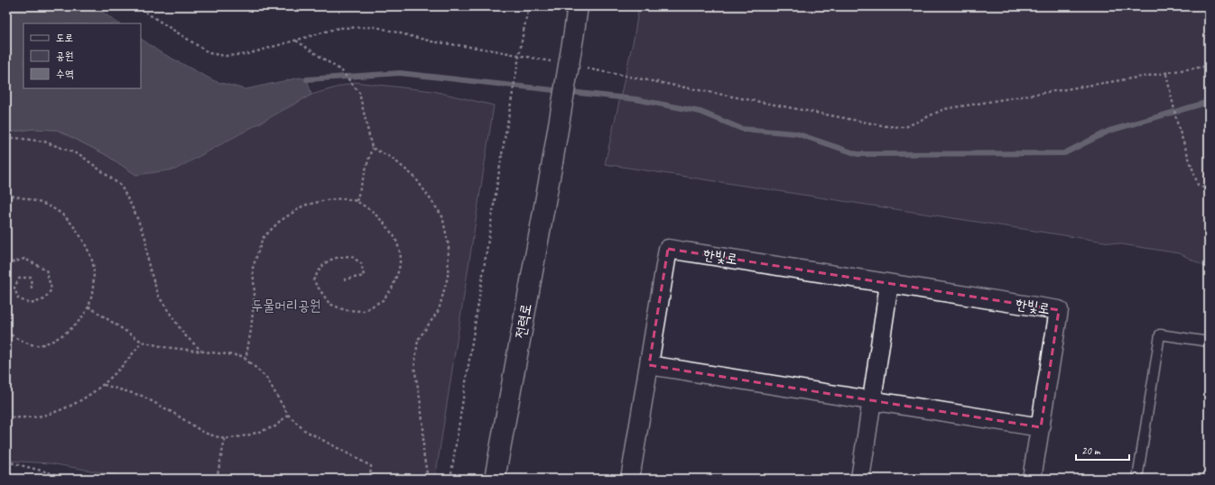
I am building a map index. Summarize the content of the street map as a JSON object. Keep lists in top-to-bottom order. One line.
{"streets":{"street":["한빛로","전력로"]},"parks":["두물머리공원"],"legend":["도로","공원","수역"],"scale_bar":"20 m"}
